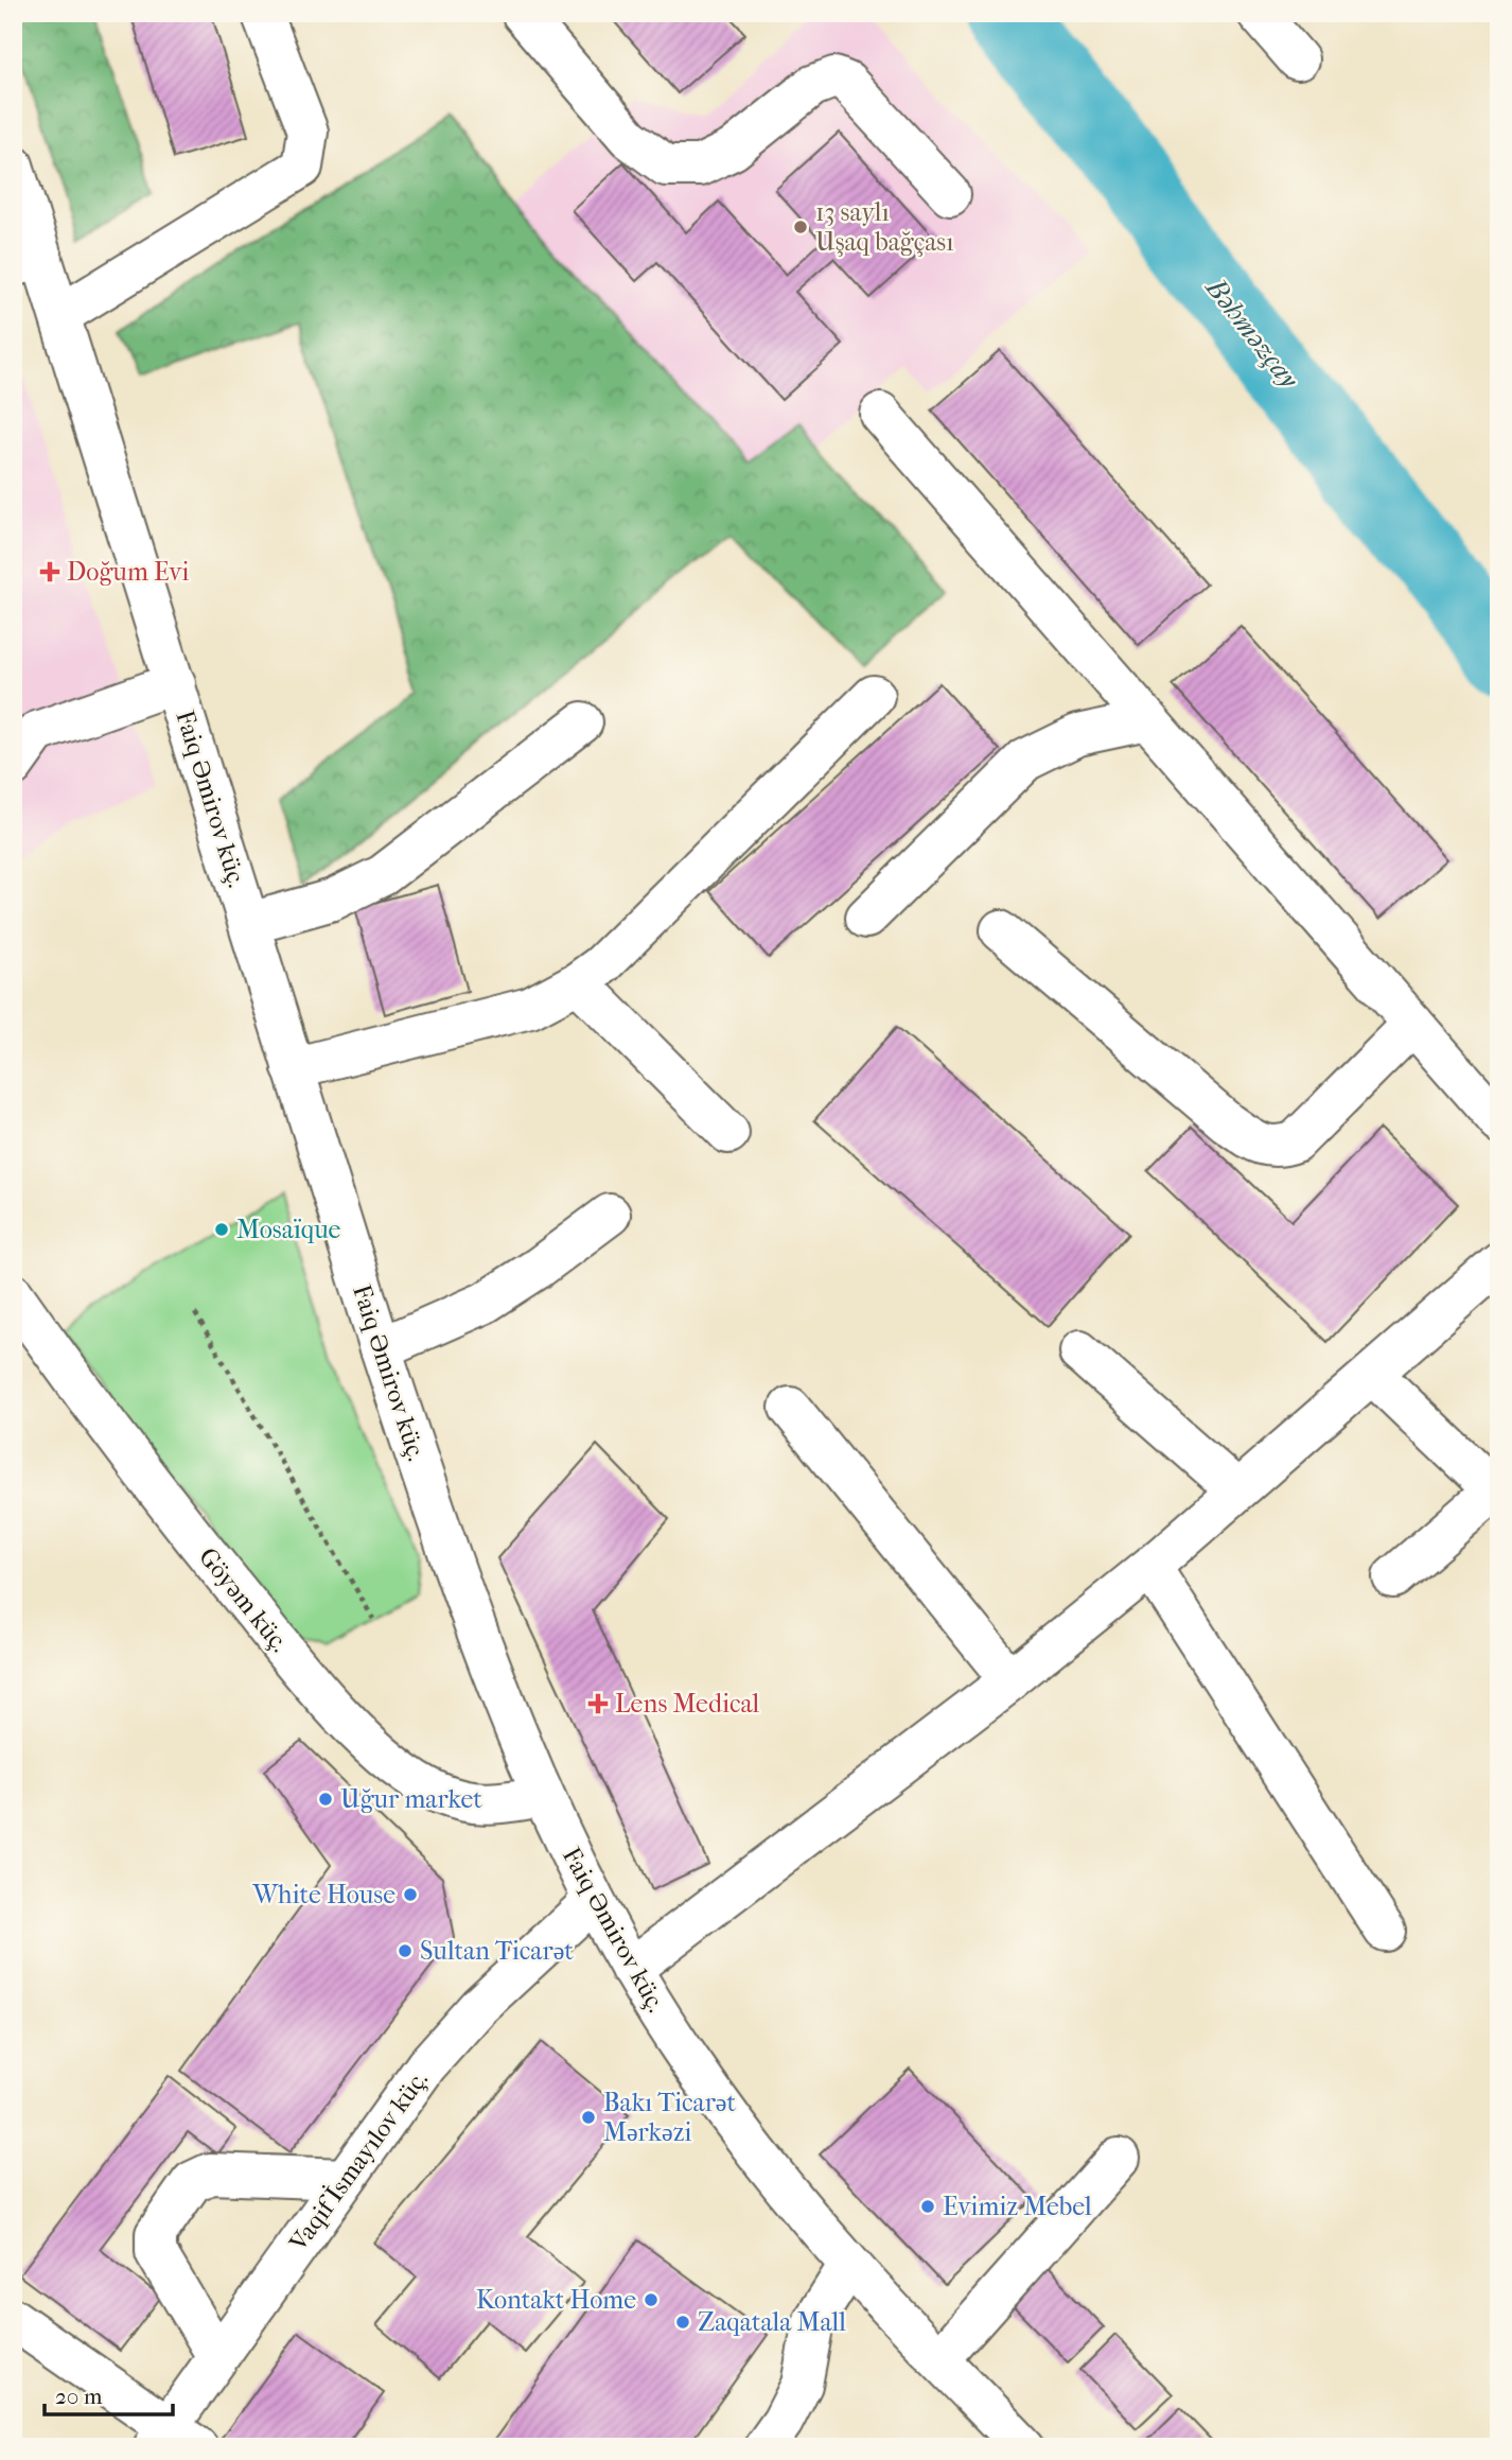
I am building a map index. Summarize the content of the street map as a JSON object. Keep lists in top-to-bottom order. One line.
{"streets":{"main road":["Faiq Əmirov küç.","Göyəm küç.","Vaqif İsmayılov küç."]},"crossings":[["Faiq Əmirov küç.","Göyəm küç."],["Faiq Əmirov küç.","Vaqif İsmayılov küç."]],"water":["Bəhməzçay"],"places":{"other":["13 saylı Uşaq bağçası","Mosaïque","Uğur market","White House","Sultan Ticarət","Bakı Ticarət Mərkəzi","Evimiz Mebel","Kontakt Home","Zaqatala Mall"],"health":["Doğum Evi","Lens Medical"]},"scale_bar":"20 m"}
